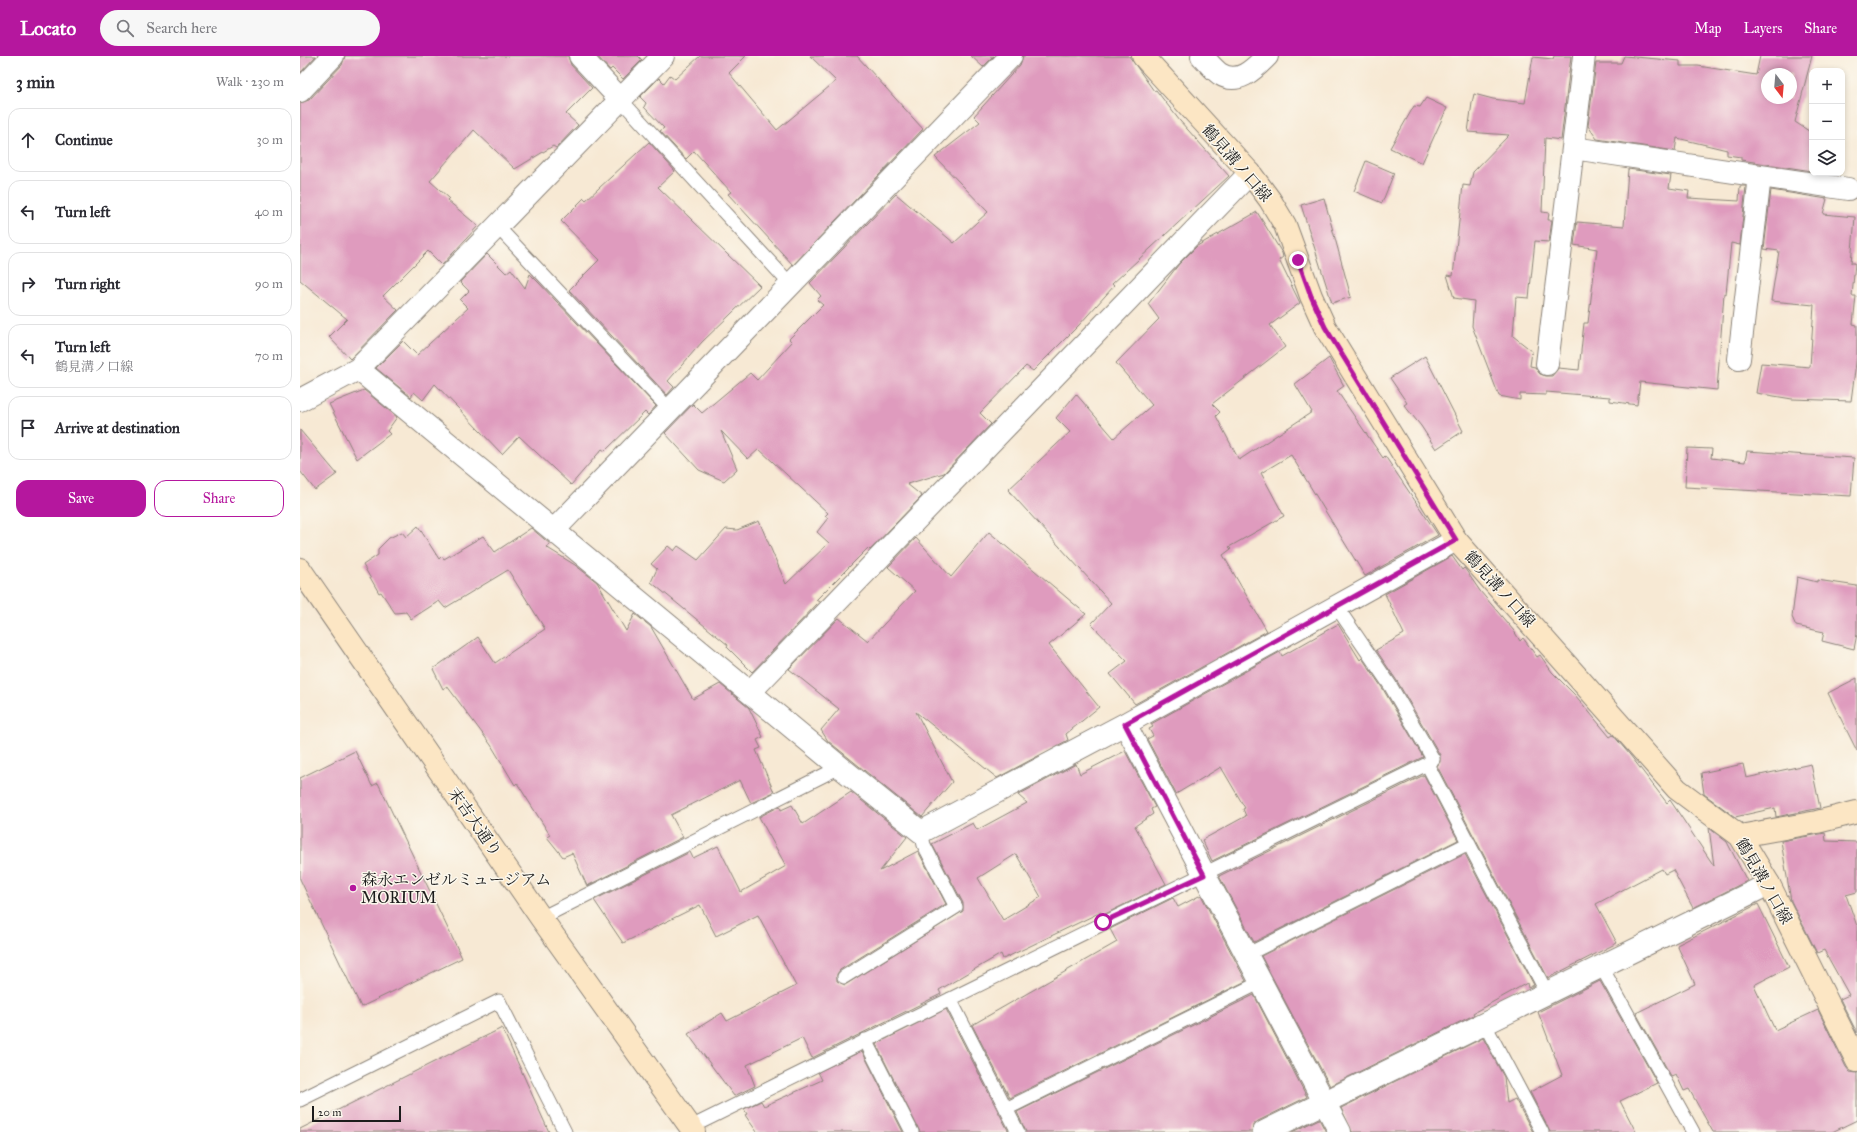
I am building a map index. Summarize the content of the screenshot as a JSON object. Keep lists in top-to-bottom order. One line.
{"streets":{"main road":["鶴見溝ノ口線","末吉大通り"]},"places":["森永エンゼルミュージアム MORIUM"],"scale_bar":"20 m","north":"bottom","page":{"header":"Locato","search":"Search here","nav":["Map","Layers","Share"],"heading":["3 min","Walk · 230 m"],"map_buttons":["+","−"],"list":[["Continue","30 m"],["Turn left","40 m"],["Turn right","90 m"],["Turn left","鶴見溝ノ口線","70 m"],"Arrive at destination"],"buttons":["Save","Share"],"scale":"20 m"}}
